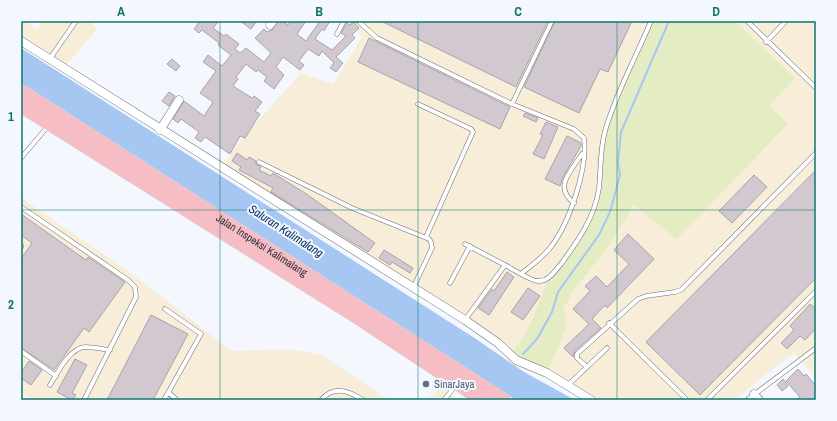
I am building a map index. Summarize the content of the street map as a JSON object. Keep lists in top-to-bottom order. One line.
{"streets":{"main road":["Jalan Inspeksi Kalimalang"]},"water":["Saluran Kalimalang"],"places":["SinarJaya"],"grid":{"columns":["A","B","C","D"],"rows":["1","2"]}}
